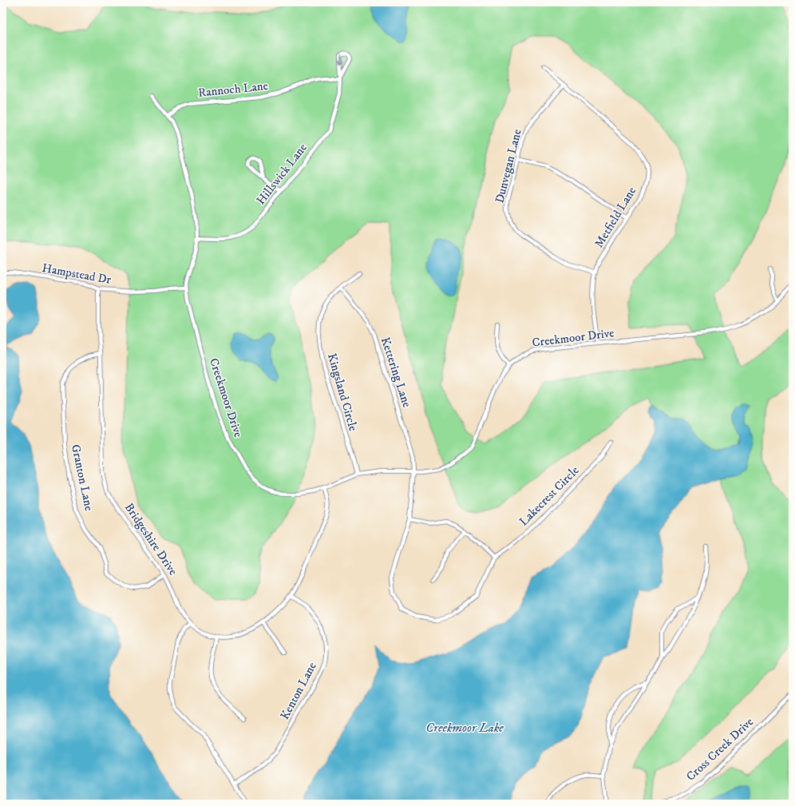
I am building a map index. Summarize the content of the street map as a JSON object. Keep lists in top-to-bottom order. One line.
{"streets":{"street":["Rannoch Lane","Dunvegan Lane","Hillswick Lane","Metfield Lane","Hampstead Dr","Creekmoor Drive","Kettering Lane","Kingsland Circle","Granton Lane","Lakecrest Circle","Bridgeshire Drive","Kenton Lane","Cross Creek Drive"]},"crossings":[["Rannoch Lane","Hillswick Lane"],["Rannoch Lane","Creekmoor Drive"],["Dunvegan Lane","Metfield Lane"],["Hillswick Lane","Creekmoor Drive"],["Metfield Lane","Creekmoor Drive"],["Hampstead Dr","Creekmoor Drive"],["Hampstead Dr","Bridgeshire Drive"],["Creekmoor Drive","Kettering Lane"],["Creekmoor Drive","Kingsland Circle"],["Creekmoor Drive","Lakecrest Circle"],["Creekmoor Drive","Bridgeshire Drive"],["Kettering Lane","Kingsland Circle"],["Kettering Lane","Lakecrest Circle"],["Granton Lane","Bridgeshire Drive"],["Bridgeshire Drive","Kenton Lane"]],"water":["Creekmoor Lake"]}
